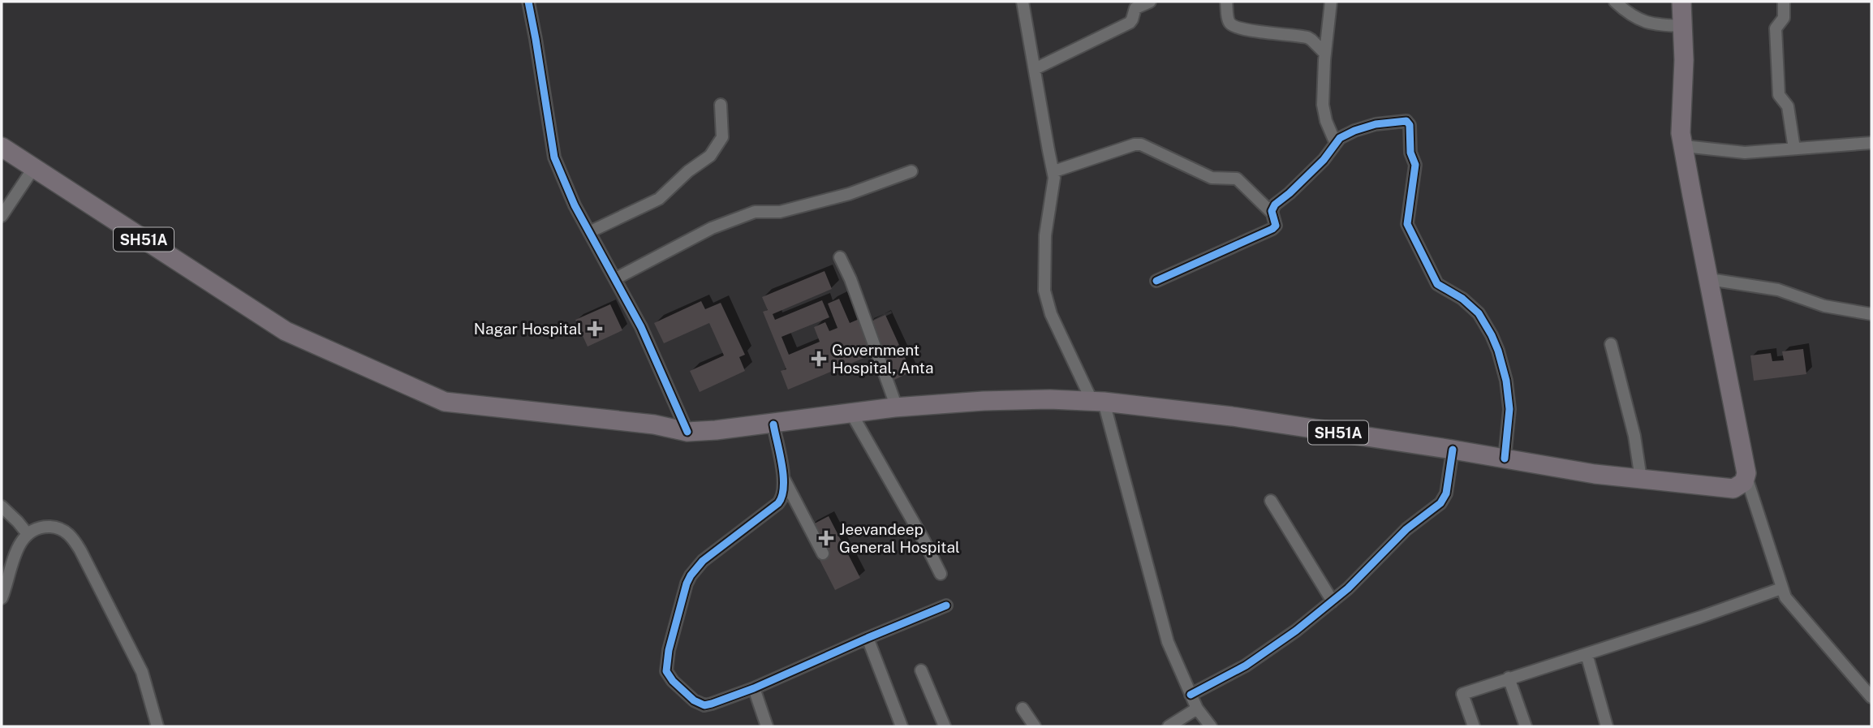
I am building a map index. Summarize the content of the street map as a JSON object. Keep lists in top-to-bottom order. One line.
{"streets":{"main road":["SH51A"]},"places":{"health":["Nagar Hospital","Government Hospital, Anta","Jeevandeep General Hospital"]}}
